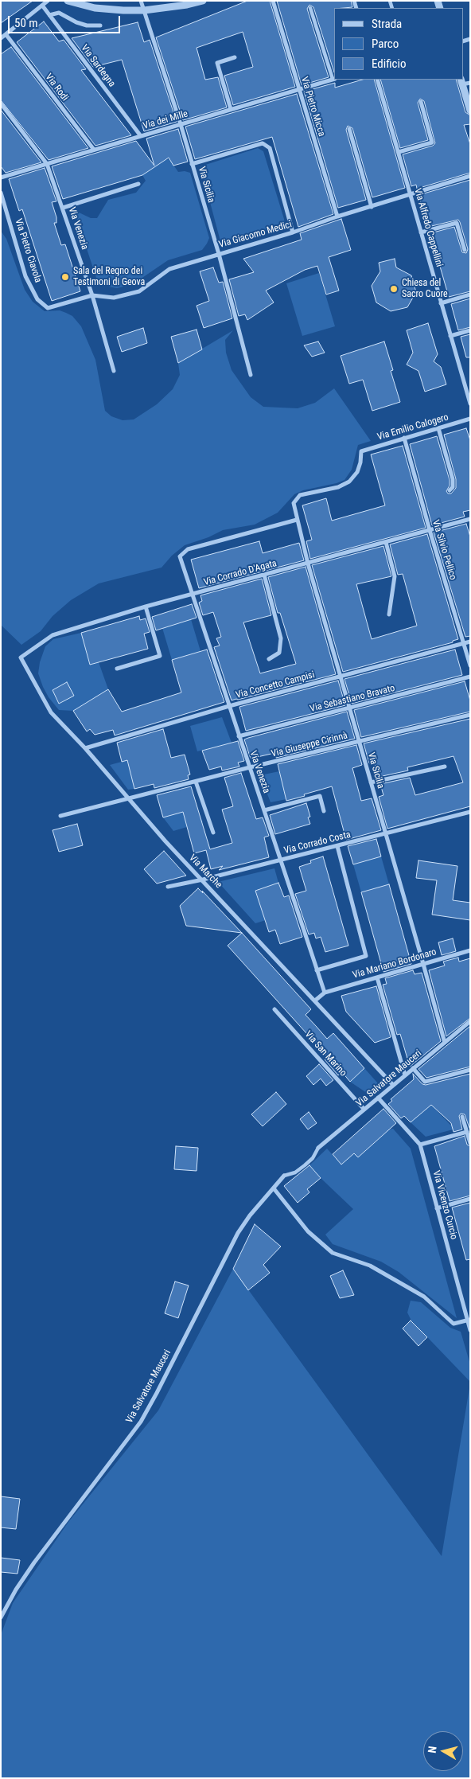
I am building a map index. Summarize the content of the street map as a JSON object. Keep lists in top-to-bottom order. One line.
{"streets":{"street":["Via Sardegna","Via Rodi","Via Pietro Micca","Via dei Mille","Via Sicilia","Via Alfredo Cappellini","Via Venezia","Via Giacomo Medici","Via Pietro Ciavola","Via Emilio Calogero","Via Silvio Pellico","Via Corrado D'Agata","Via Concetto Campisi","Via Sebastiano Bravato","Via Giuseppe Cirinnà","Via Corrado Costa","Via Marche","Via Mariano Bordonaro","Via San Marino","Via Salvatore Mauceri","Via Vicenzo Curcio"]},"crossings":[["Via Sardegna","Via dei Mille"],["Via Rodi","Via dei Mille"],["Via Pietro Micca","Via dei Mille"],["Via Pietro Micca","Via Giacomo Medici"],["Via dei Mille","Via Sicilia"],["Via dei Mille","Via Venezia"],["Via Sicilia","Via Venezia"],["Via Sicilia","Via Giacomo Medici"],["Via Sicilia","Via Emilio Calogero"],["Via Sicilia","Via Corrado D'Agata"],["Via Sicilia","Via Concetto Campisi"],["Via Sicilia","Via Sebastiano Bravato"],["Via Sicilia","Via Giuseppe Cirinnà"],["Via Sicilia","Via Corrado Costa"],["Via Sicilia","Via Mariano Bordonaro"],["Via Sicilia","Via Salvatore Mauceri"],["Via Alfredo Cappellini","Via Giacomo Medici"],["Via Venezia","Via Giacomo Medici"],["Via Venezia","Via Corrado D'Agata"],["Via Venezia","Via Concetto Campisi"],["Via Venezia","Via Sebastiano Bravato"],["Via Venezia","Via Giuseppe Cirinnà"],["Via Venezia","Via Corrado Costa"],["Via Venezia","Via Mariano Bordonaro"],["Via Giacomo Medici","Via Pietro Ciavola"],["Via Emilio Calogero","Via Silvio Pellico"],["Via Silvio Pellico","Via Corrado D'Agata"],["Via Silvio Pellico","Via Concetto Campisi"],["Via Corrado D'Agata","Via Marche"],["Via Concetto Campisi","Via Marche"],["Via Giuseppe Cirinnà","Via Marche"],["Via Corrado Costa","Via Marche"],["Via Marche","Via Salvatore Mauceri"],["Via San Marino","Via Salvatore Mauceri"],["Via Salvatore Mauceri","Via Vicenzo Curcio"]],"places":["Sala del Regno dei Testimoni di Geova","Chiesa del Sacro Cuore"],"legend":["Strada","Parco","Edificio"],"scale_bar":"50 m","north":"left"}
